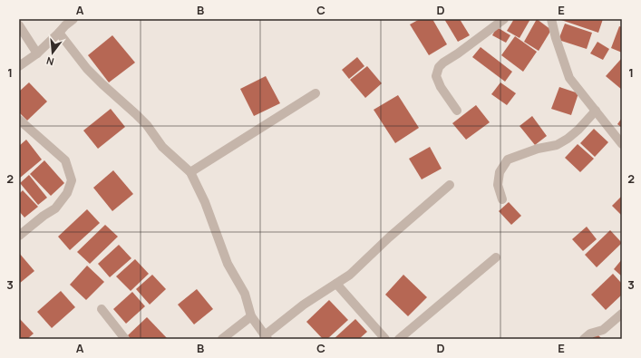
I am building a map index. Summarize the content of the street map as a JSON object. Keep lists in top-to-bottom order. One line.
{"north":"bottom","grid":{"columns":["A","B","C","D","E"],"rows":["1","2","3"]}}
